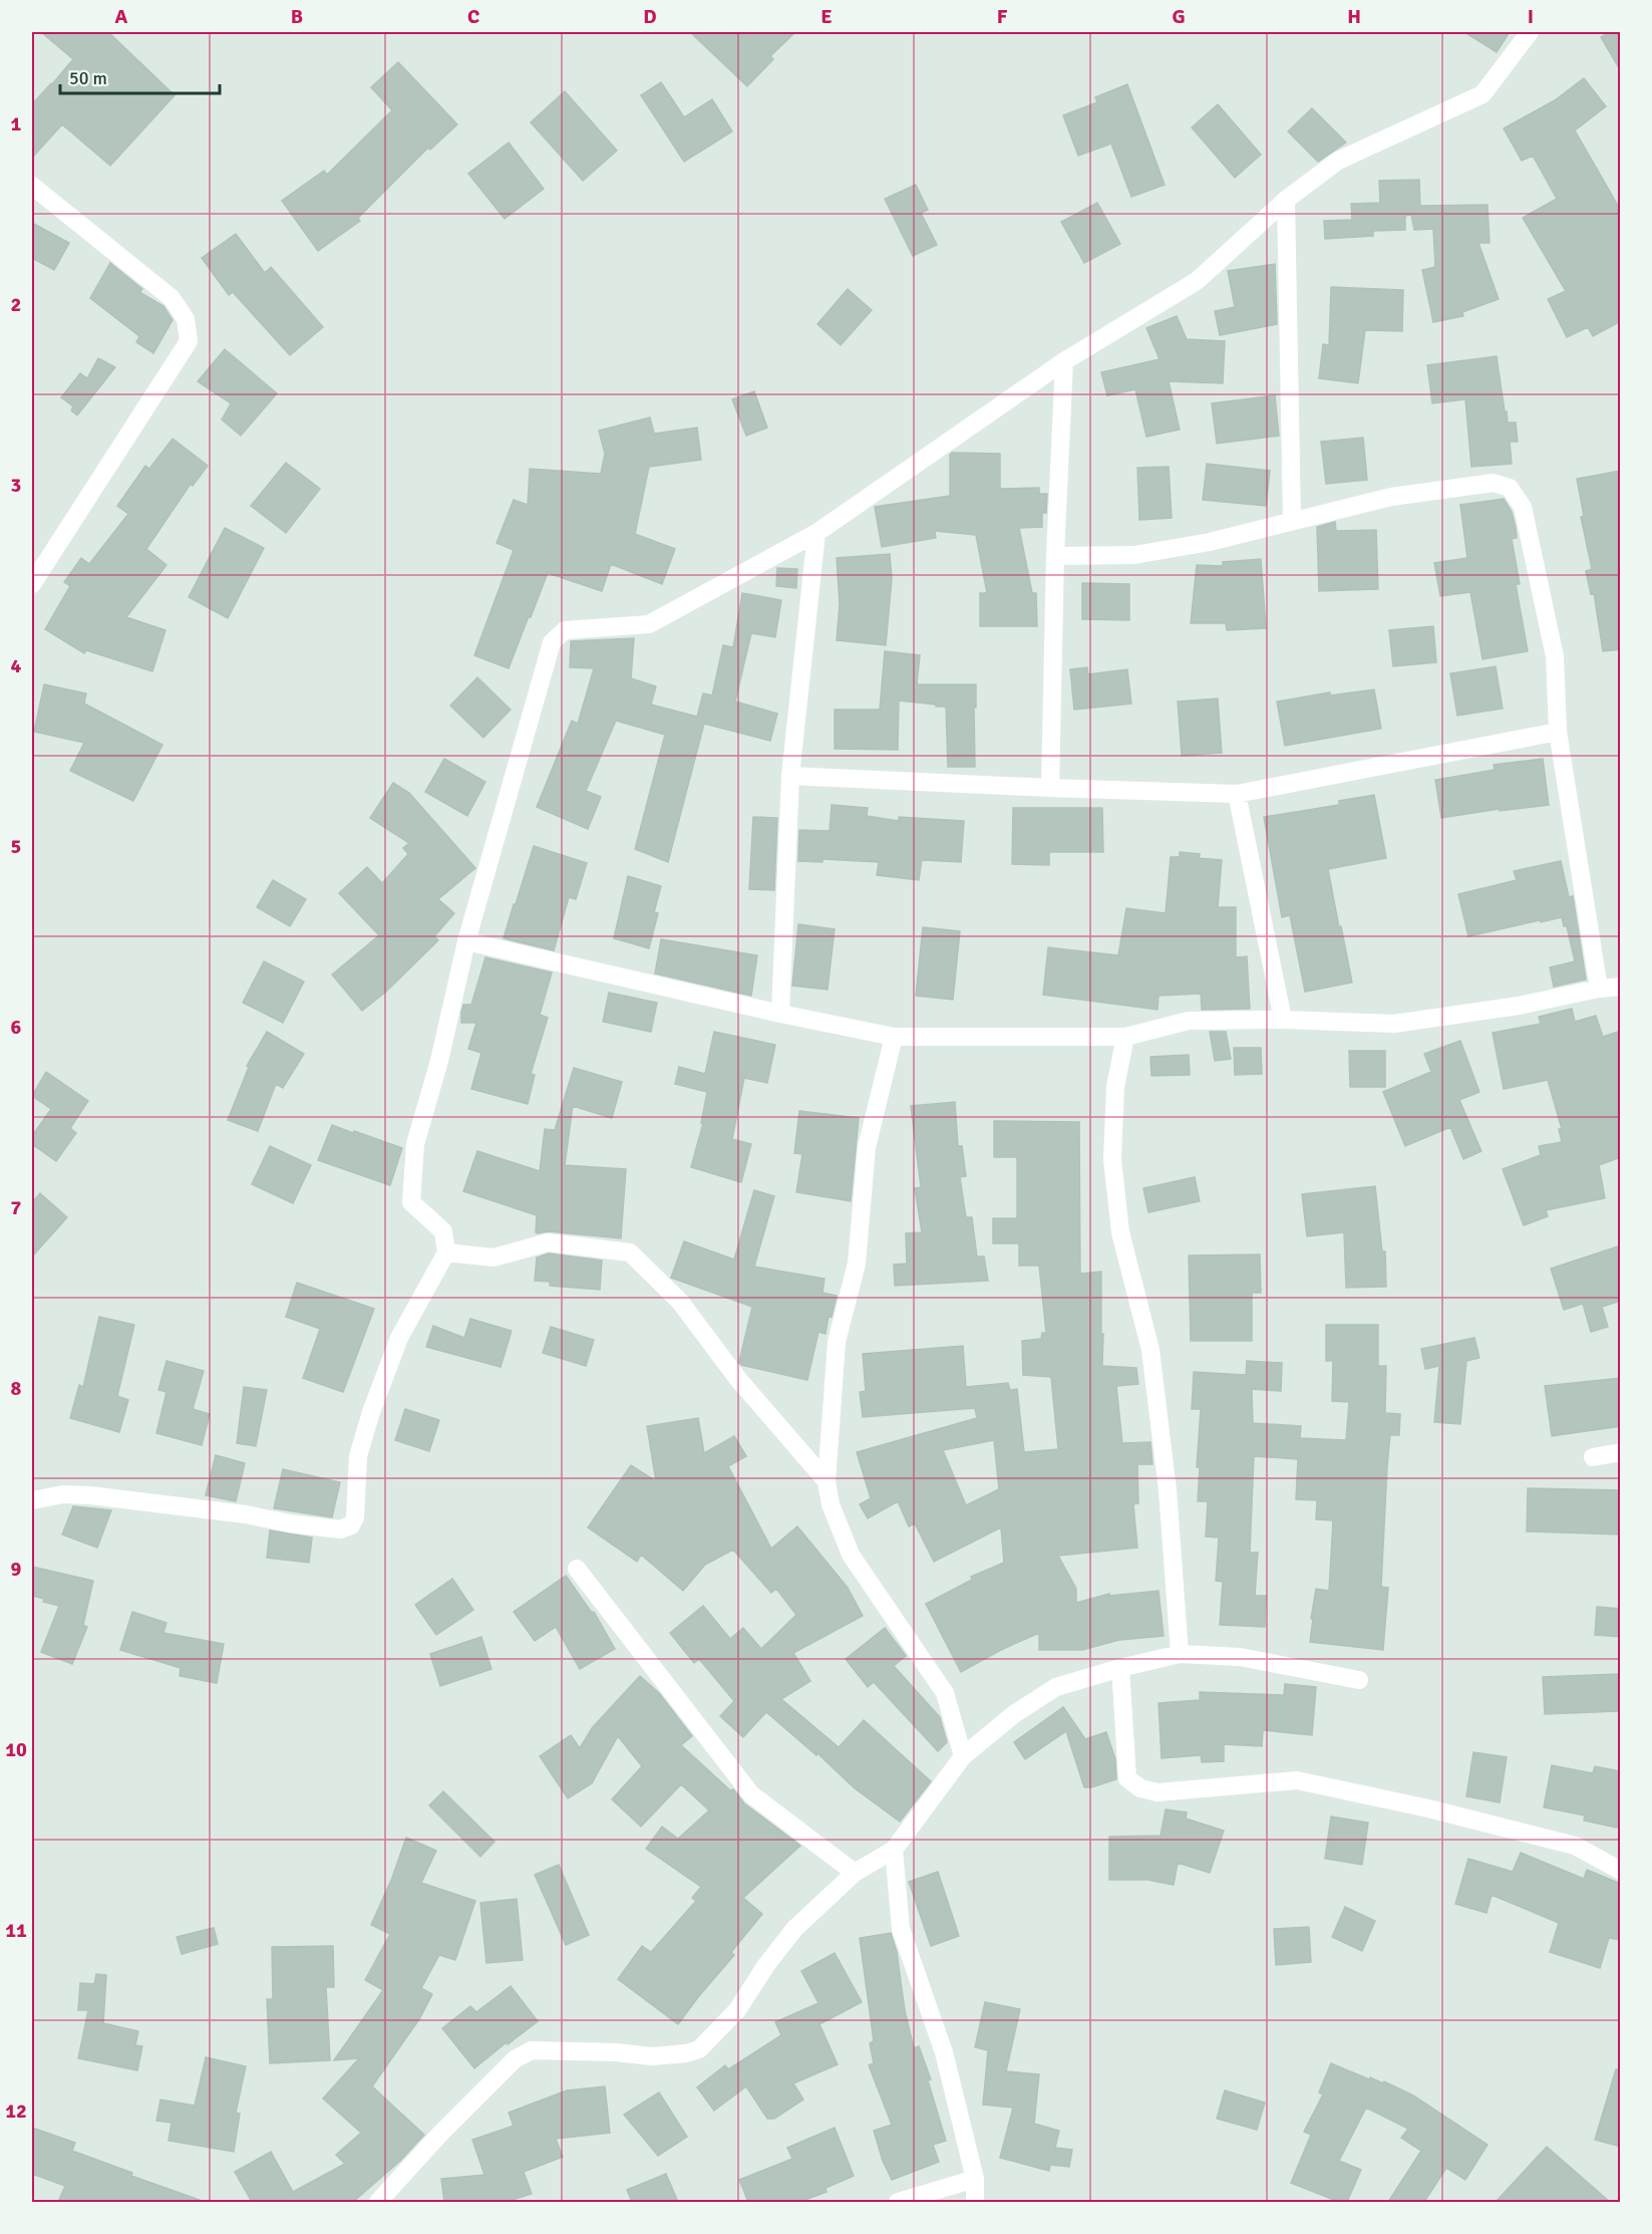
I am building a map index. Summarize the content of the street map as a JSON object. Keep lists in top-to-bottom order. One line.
{"scale_bar":"50 m","grid":{"columns":["A","B","C","D","E","F","G","H","I"],"rows":["1","2","3","4","5","6","7","8","9","10","11","12"]}}
